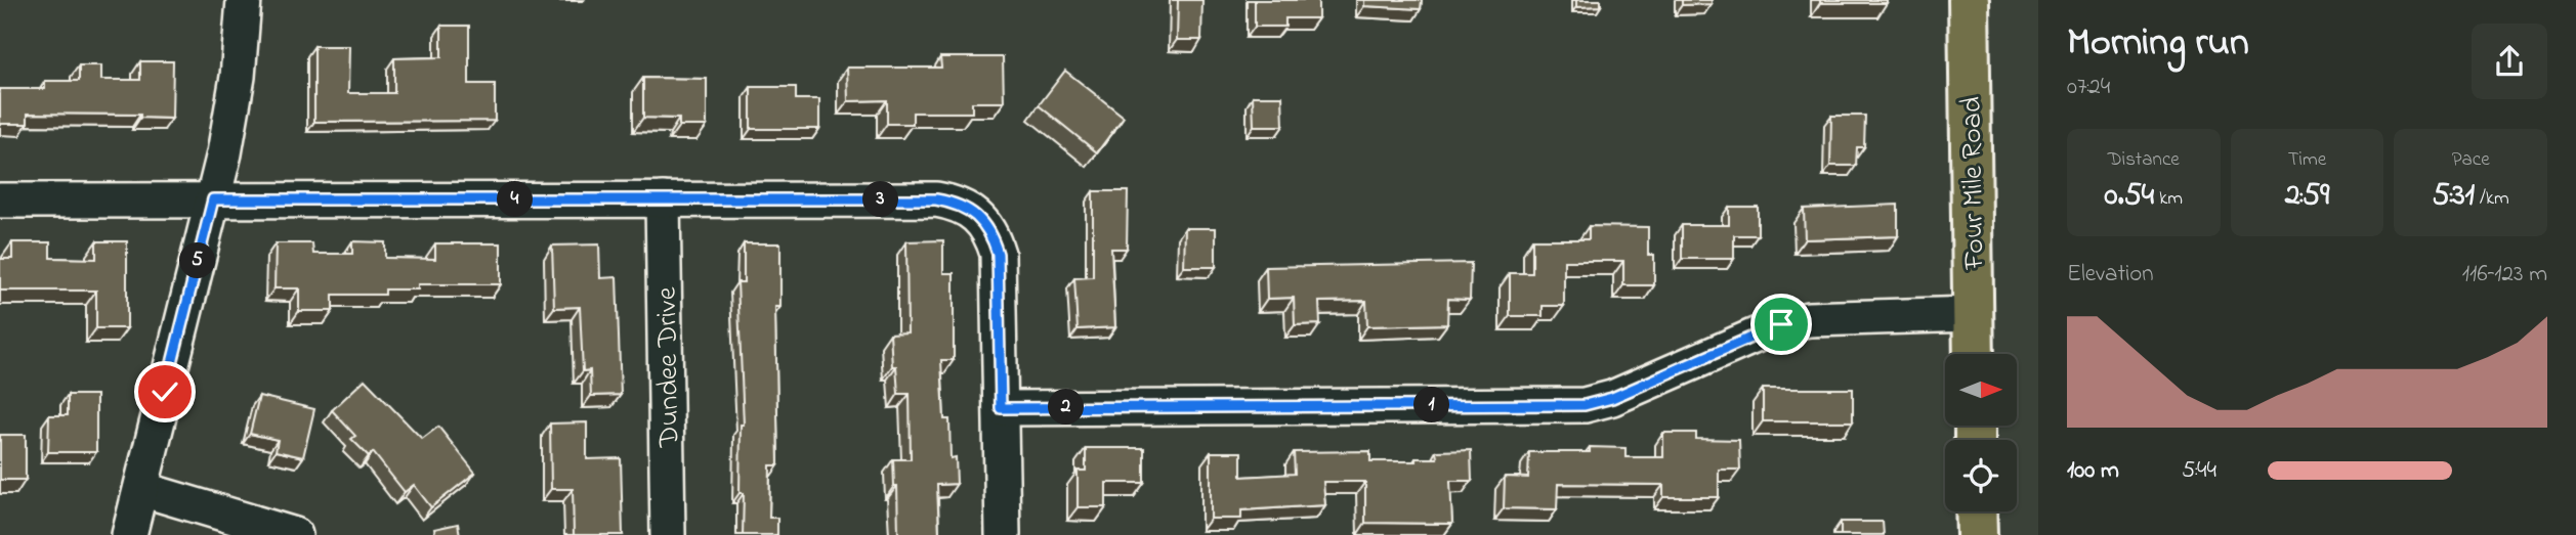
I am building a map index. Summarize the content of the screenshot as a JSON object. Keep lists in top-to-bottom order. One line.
{"streets":{"main road":["Four Mile Road"],"street":["Dundee Drive"]},"north":"right","page":{"heading":["Morning run","07:24"],"stats":[["Distance","0.54 km"],["Time","2:59"],["Pace","5:31 /km"]],"pins":["3","4","5","1","2"],"chart":["Elevation","116–123 m"],"list":[{"name":"100 m","note":"5:44"}]}}
